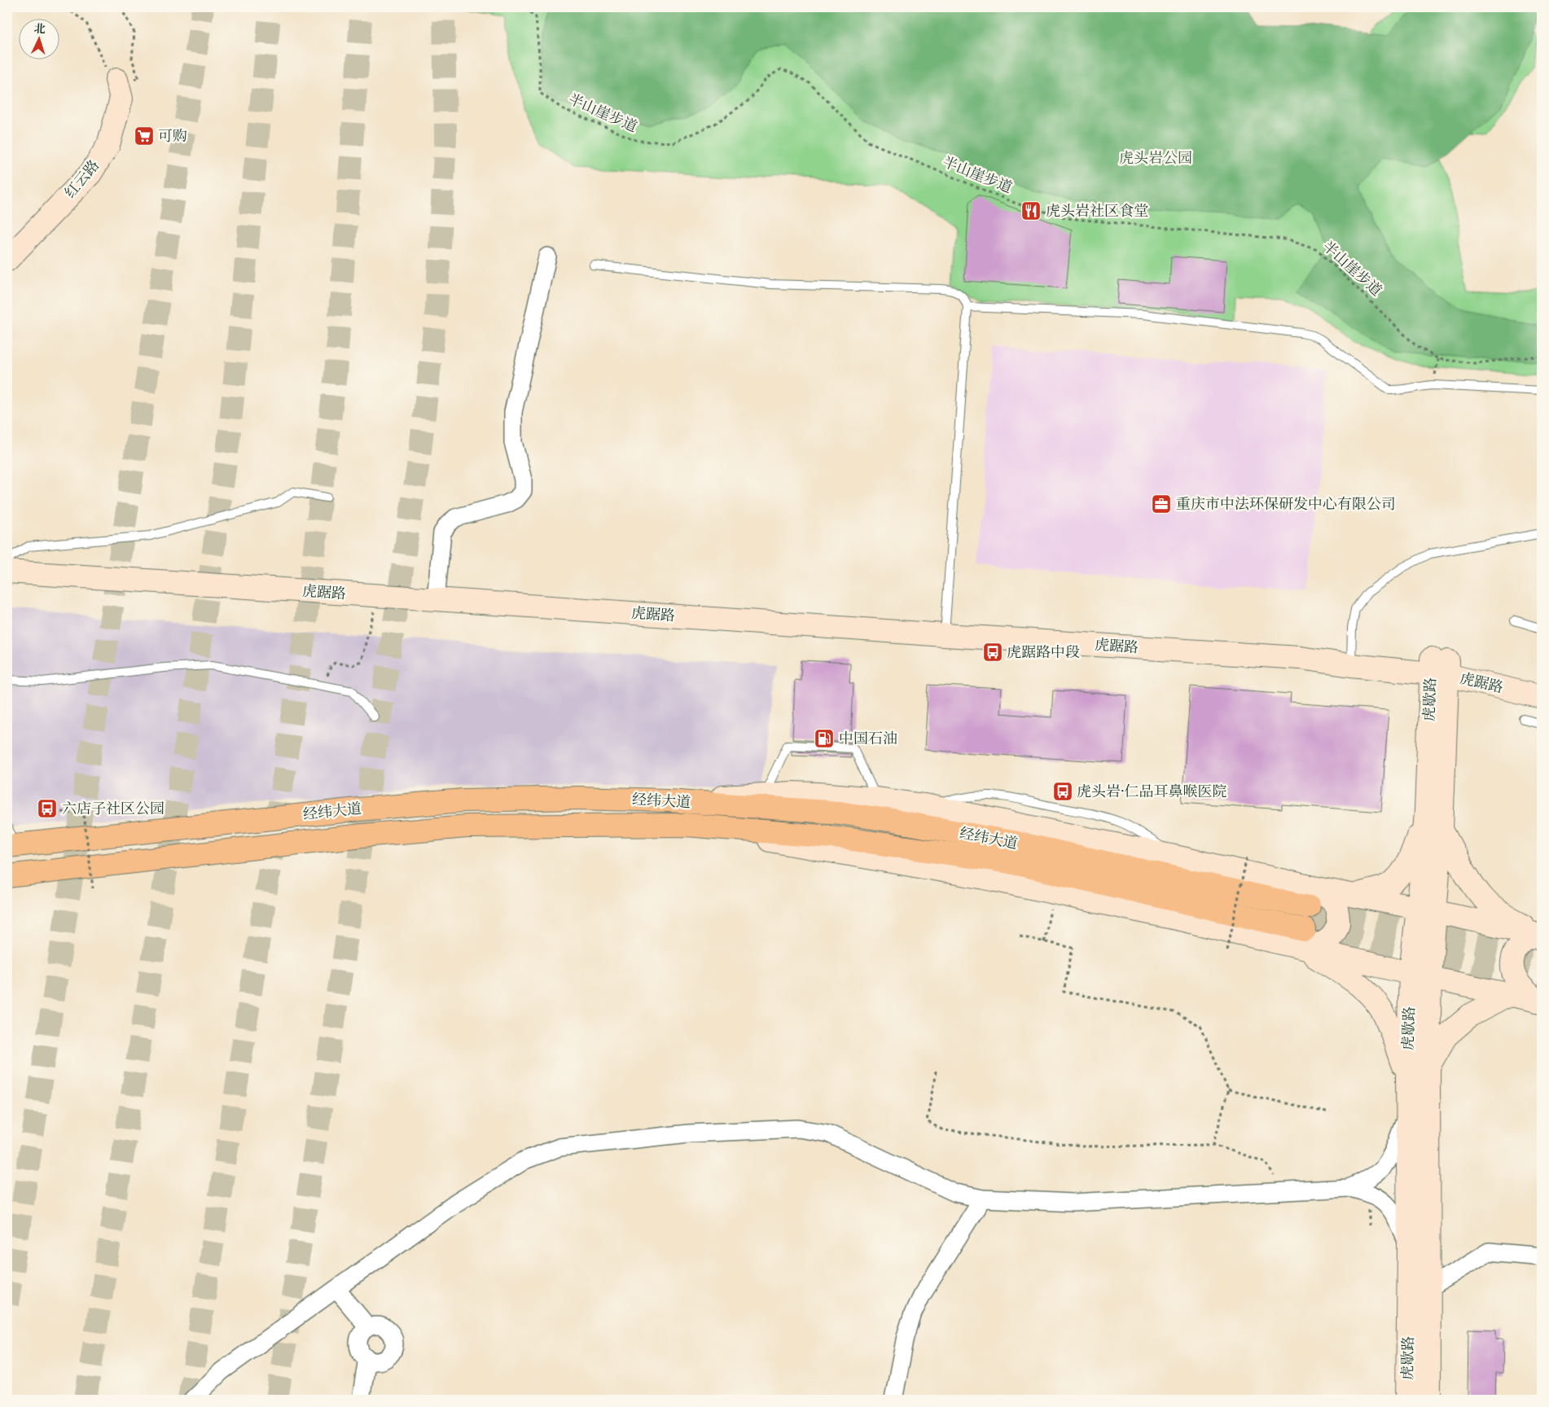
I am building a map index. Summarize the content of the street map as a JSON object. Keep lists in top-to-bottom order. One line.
{"streets":{"main road":["经纬大道"],"street":["红云路","虎踞路","虎歇路"],"path":["半山崖步道"]},"crossings":[["虎踞路","虎歇路"]],"parks":["虎头岩公园"],"places":{"supermarket":["可购"],"restaurant":["虎头岩社区食堂"],"office":["重庆市中法环保研发中心有限公司"],"bus stop":["虎踞路中段","虎头岩‧仁品耳鼻喉医院","六店子社区公园"],"fuel station":["中国石油"]},"north":"top"}
